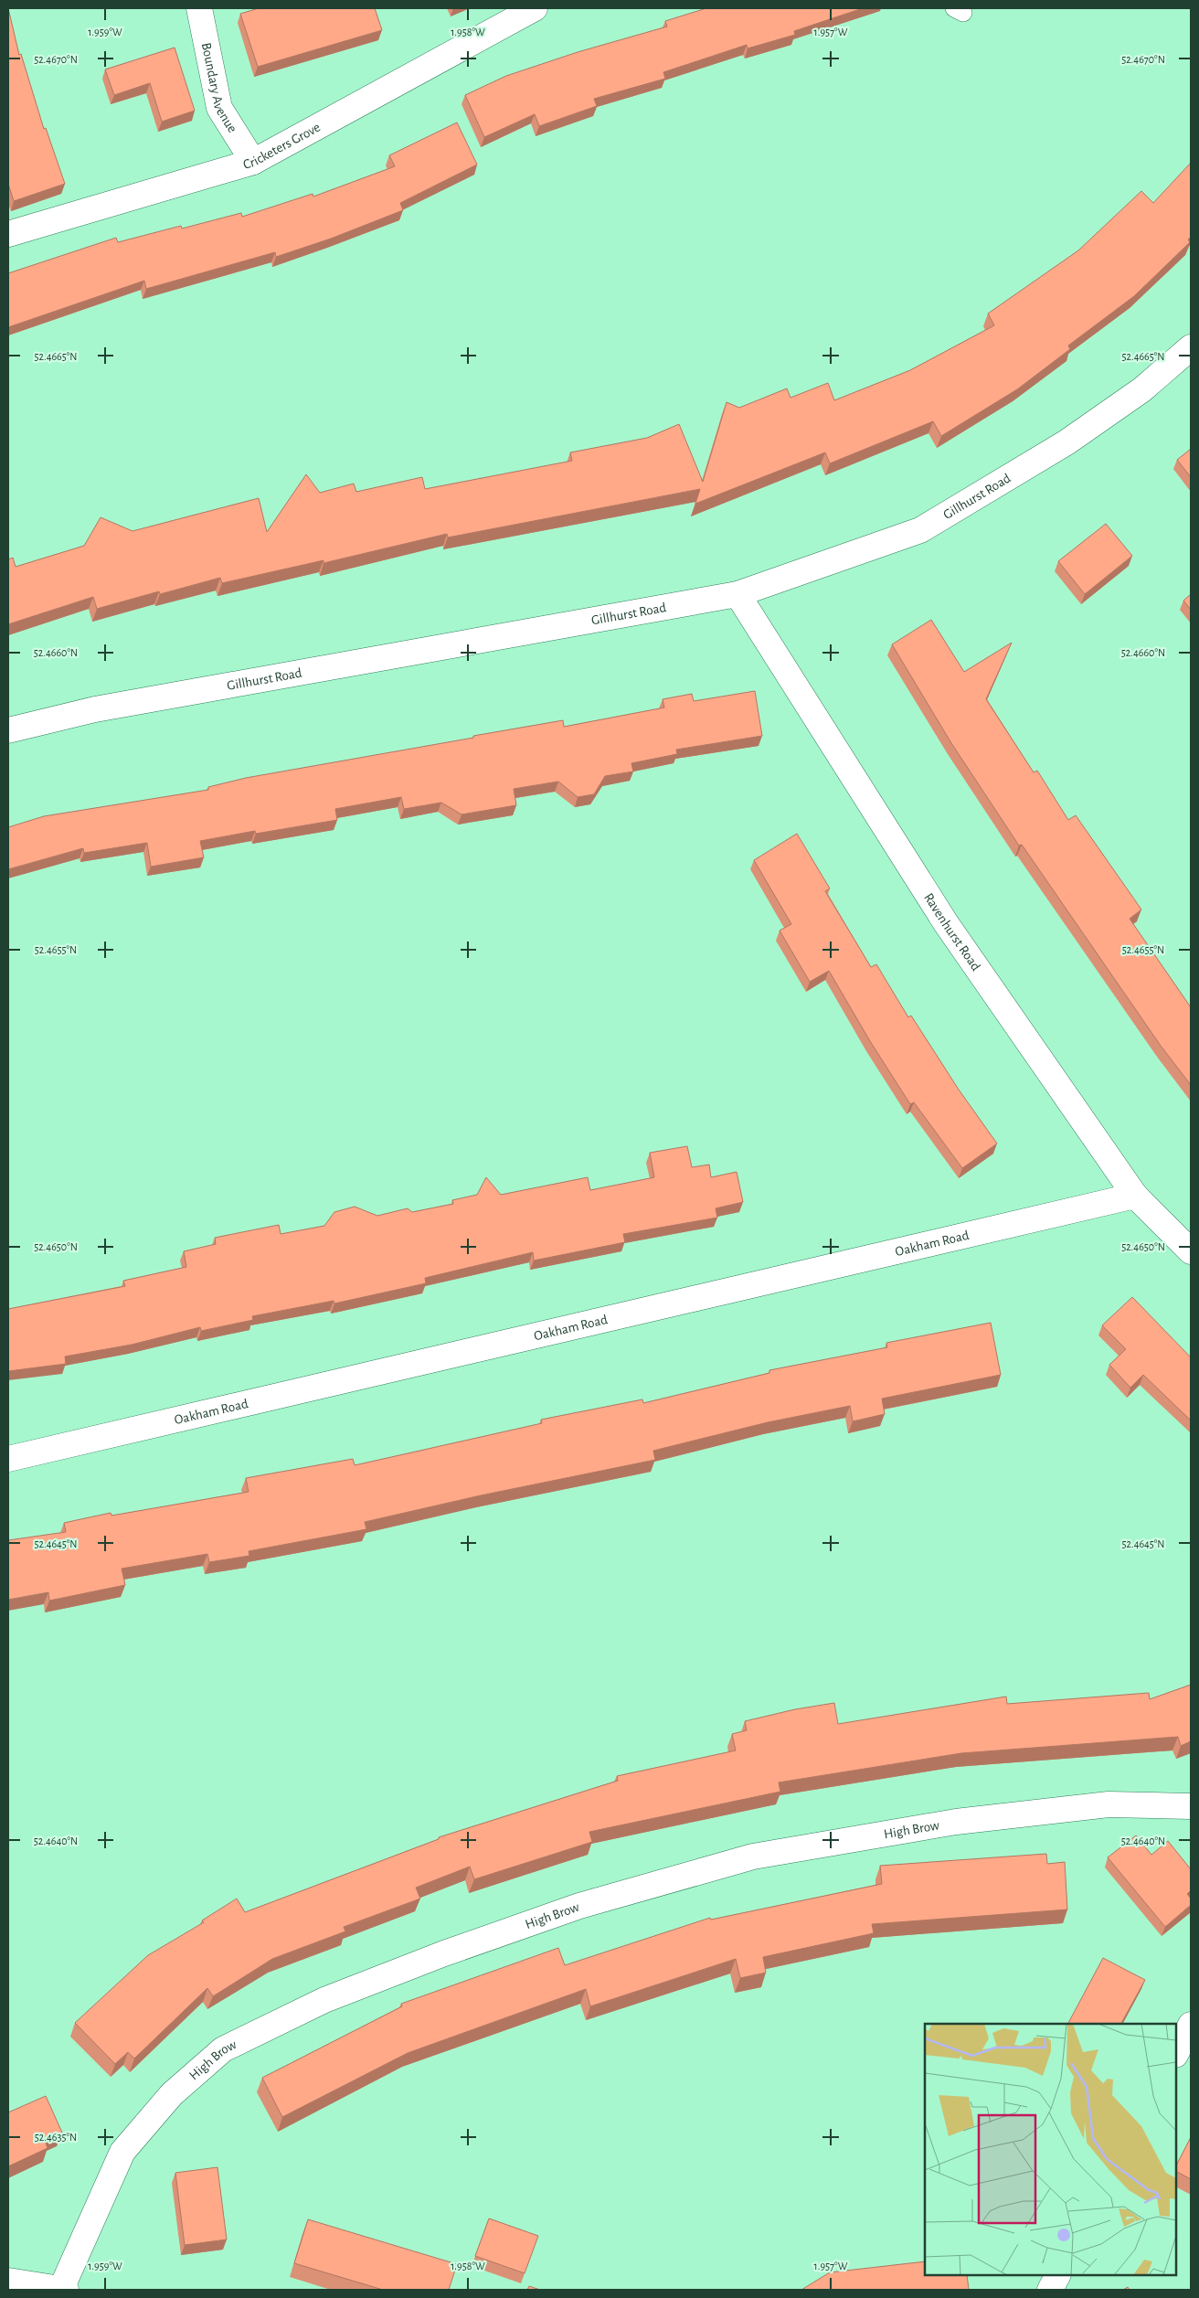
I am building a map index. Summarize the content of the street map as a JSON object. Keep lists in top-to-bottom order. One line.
{"streets":{"street":["Boundary Avenue","Cricketers Grove","Gillhurst Road","Ravenhurst Road","Oakham Road","High Brow"]},"crossings":[["Boundary Avenue","Cricketers Grove"],["Gillhurst Road","Ravenhurst Road"],["Ravenhurst Road","Oakham Road"]],"coordinates":["1.959°W","1.958°W","1.957°W","52.4670°N","52.4665°N","52.4660°N","52.4655°N","52.4650°N","52.4645°N","52.4640°N","52.4635°N"]}
